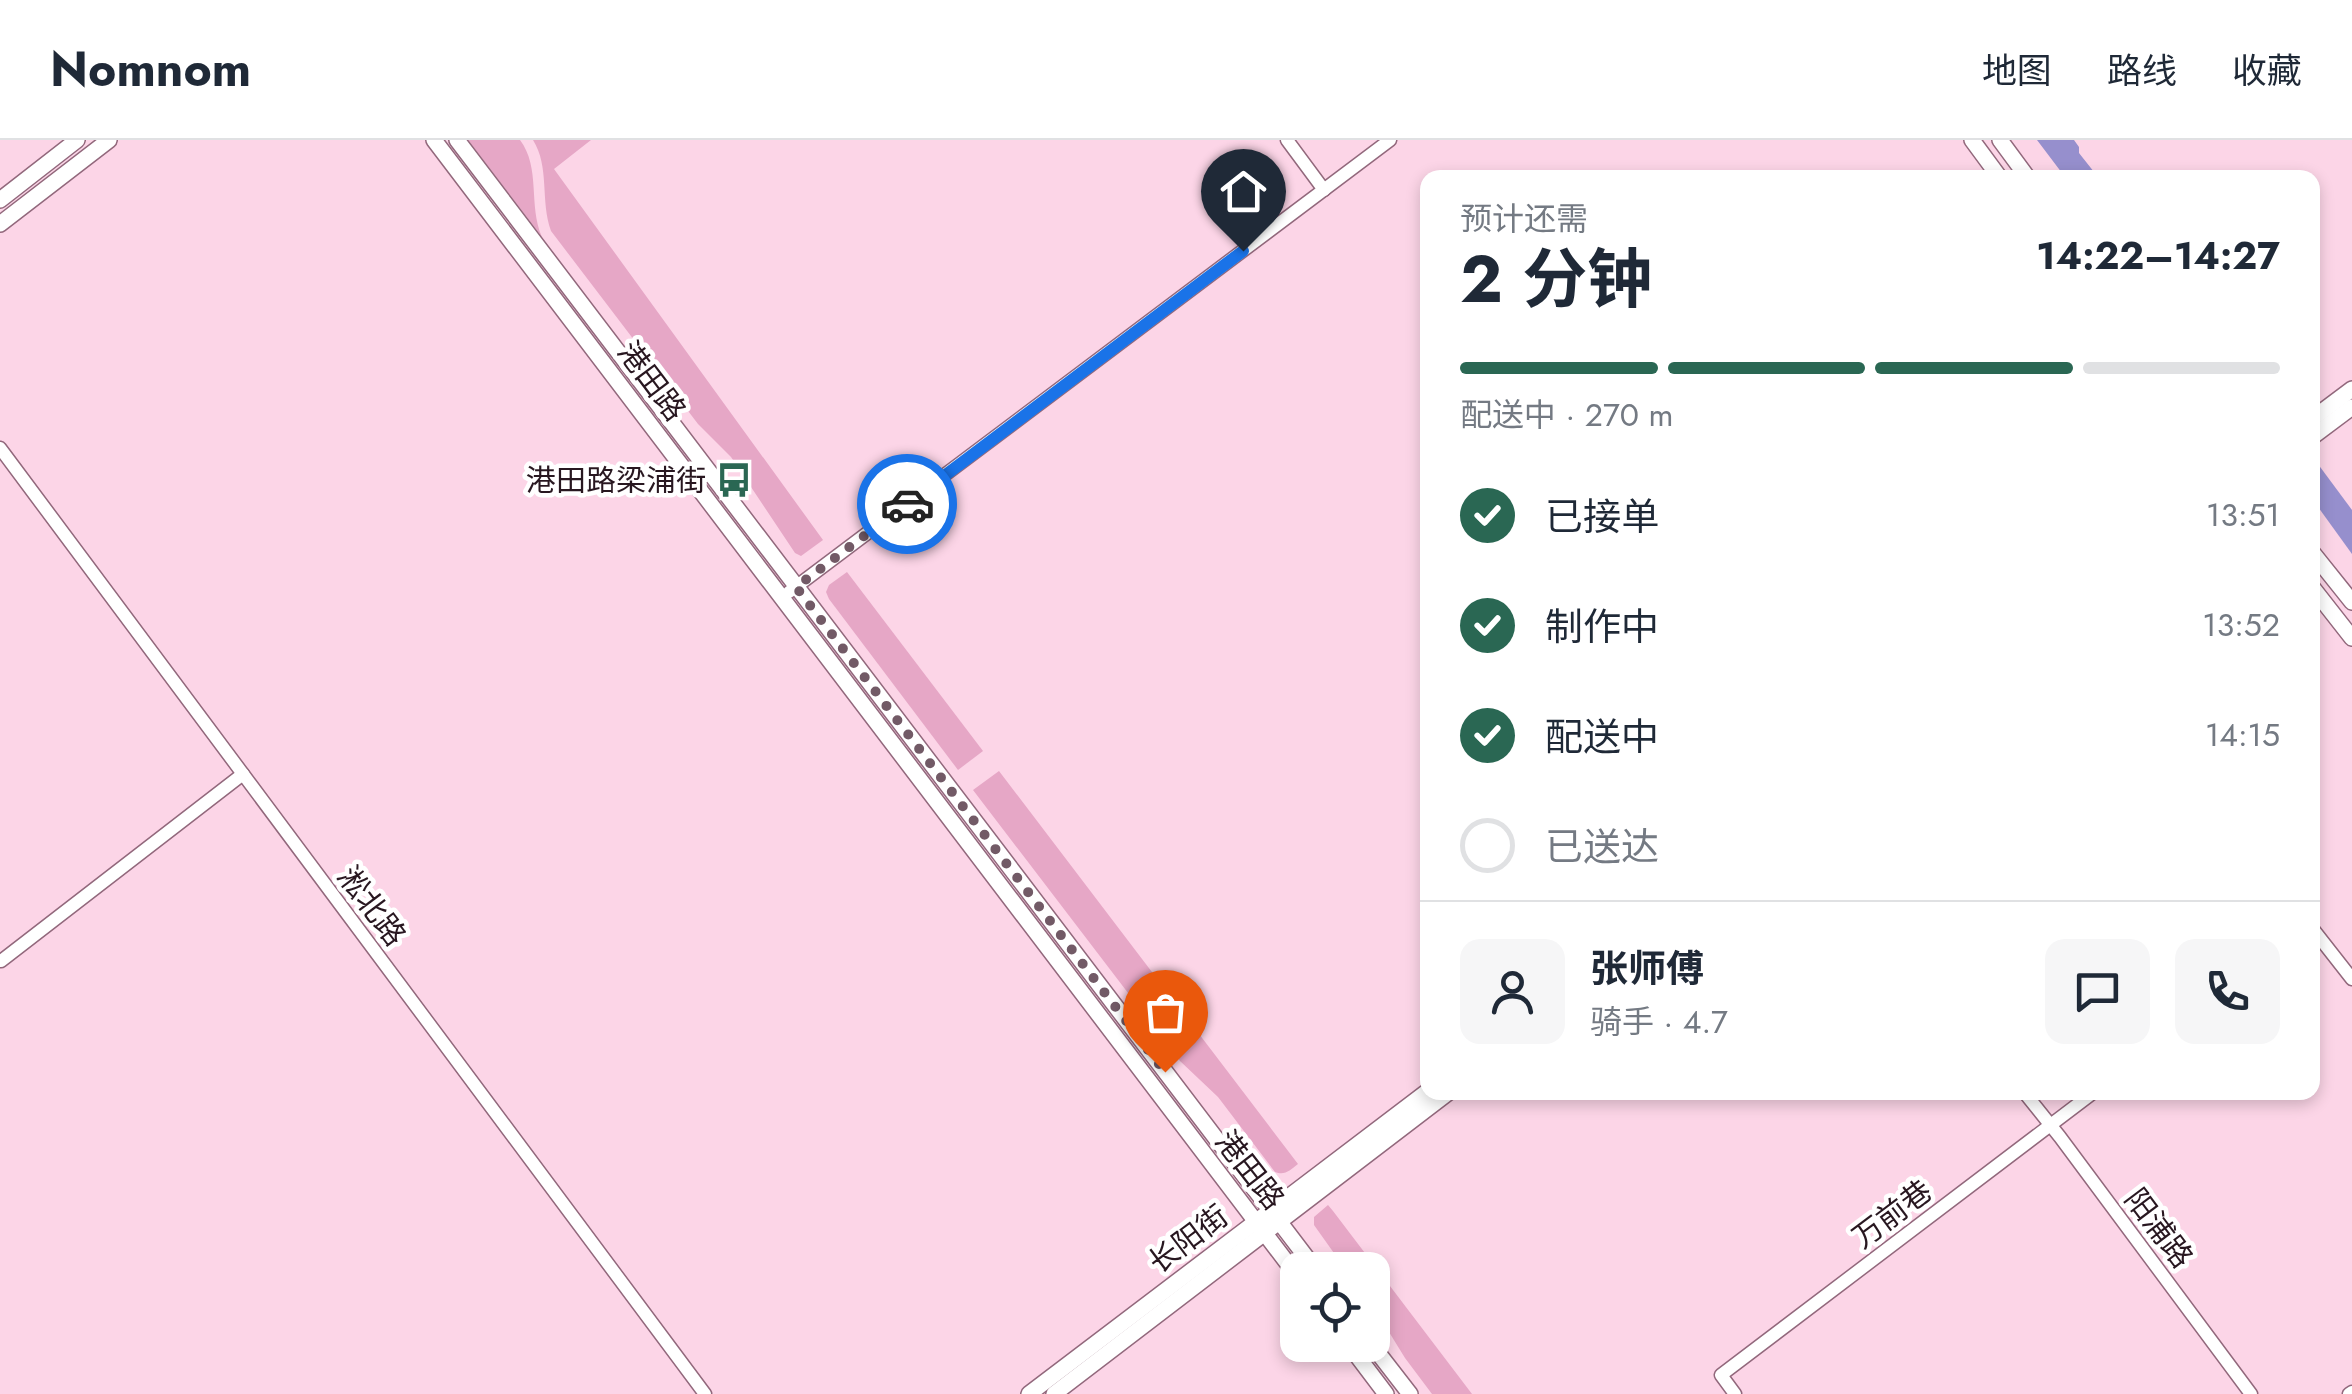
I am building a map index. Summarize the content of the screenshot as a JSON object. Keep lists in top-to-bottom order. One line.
{"streets":{"main road":["港田路","长阳街"],"street":["淞北路","万前巷","阳浦路"]},"crossings":[["港田路","长阳街"],["万前巷","阳浦路"]],"places":{"bus stop":["港田路梁浦街"]},"page":{"header":"Nomnom","nav":["地图","路线","收藏"],"heading":["2 分钟","预计还需","14:22–14:27"],"panel":["张师傅","骑手 · 4.7"],"bar":"配送中 · 270 m","list":[["已接单","13:51"],["制作中","13:52"],["配送中","14:15"],"已送达"]}}
